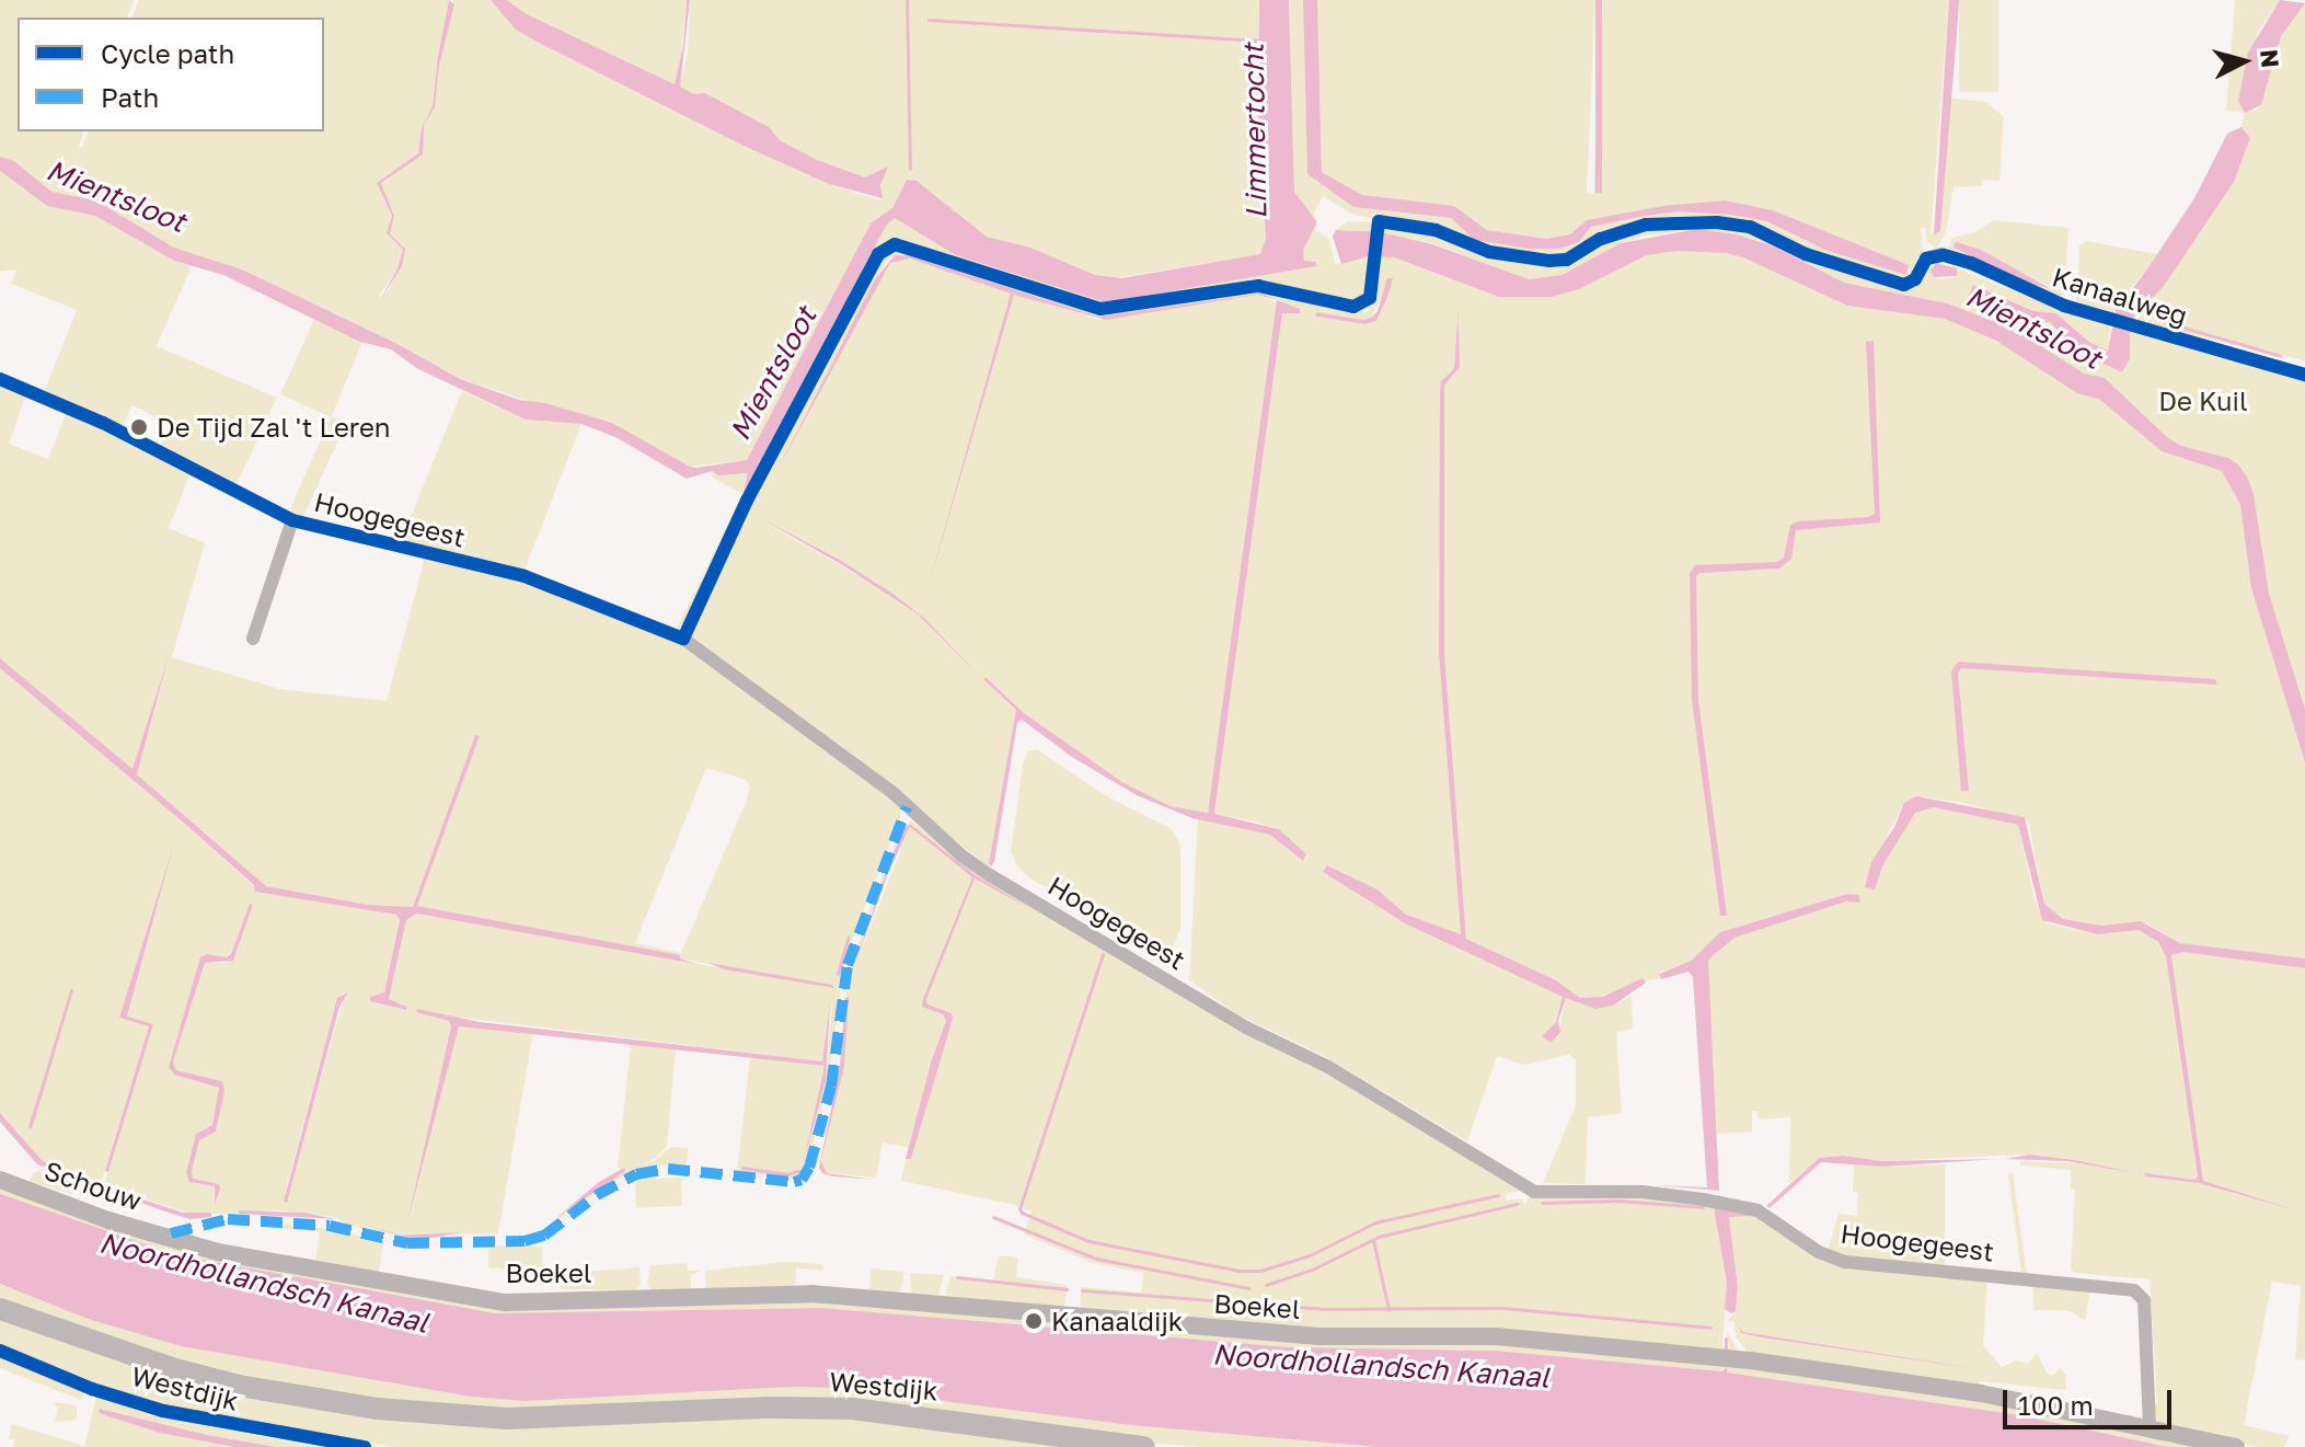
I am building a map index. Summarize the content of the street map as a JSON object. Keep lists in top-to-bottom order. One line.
{"streets":{"main road":["Westdijk"],"street":["Kanaalweg","Hoogegeest","Schouw","Boekel"]},"crossings":[["Hoogegeest","Boekel"],["Schouw","Boekel"]],"water":["Limmertocht","Mientsloot","Noordhollandsch Kanaal"],"parks":["De Kuil"],"places":["De Tijd Zal 't Leren","Kanaaldijk"],"legend":["Cycle path","Path"],"scale_bar":"100 m","north":"right"}
